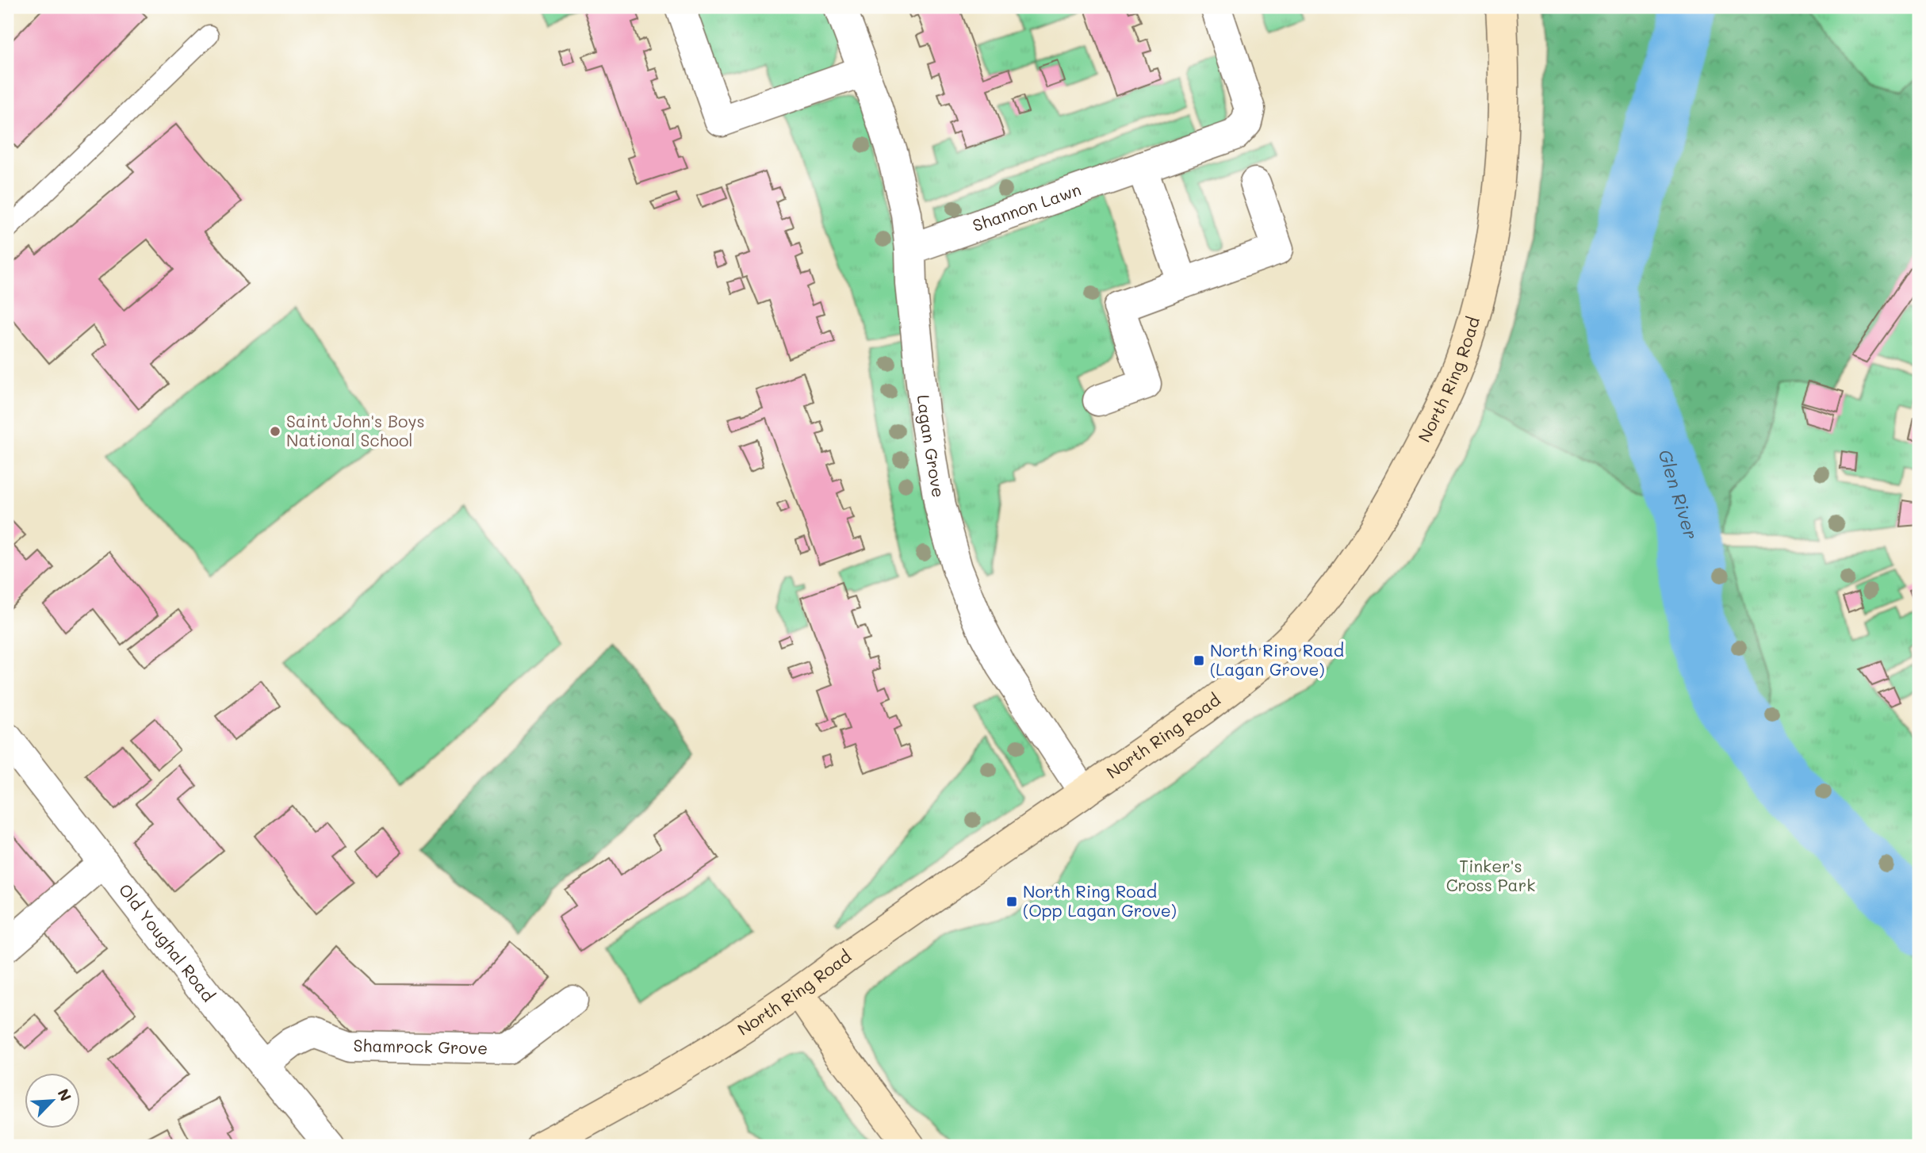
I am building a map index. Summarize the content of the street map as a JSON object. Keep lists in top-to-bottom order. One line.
{"streets":{"main road":["North Ring Road"],"street":["Shannon Lawn","Lagan Grove","Old Youghal Road","Shamrock Grove"]},"crossings":[["Shannon Lawn","Lagan Grove"],["North Ring Road","Lagan Grove"],["Old Youghal Road","Shamrock Grove"]],"water":["Glen River"],"parks":["Tinker's Cross Park"],"places":{"other":["Saint John's Boys National School"],"transit":["North Ring Road (Lagan Grove)","North Ring Road (Opp Lagan Grove)"]},"north":"top right"}
